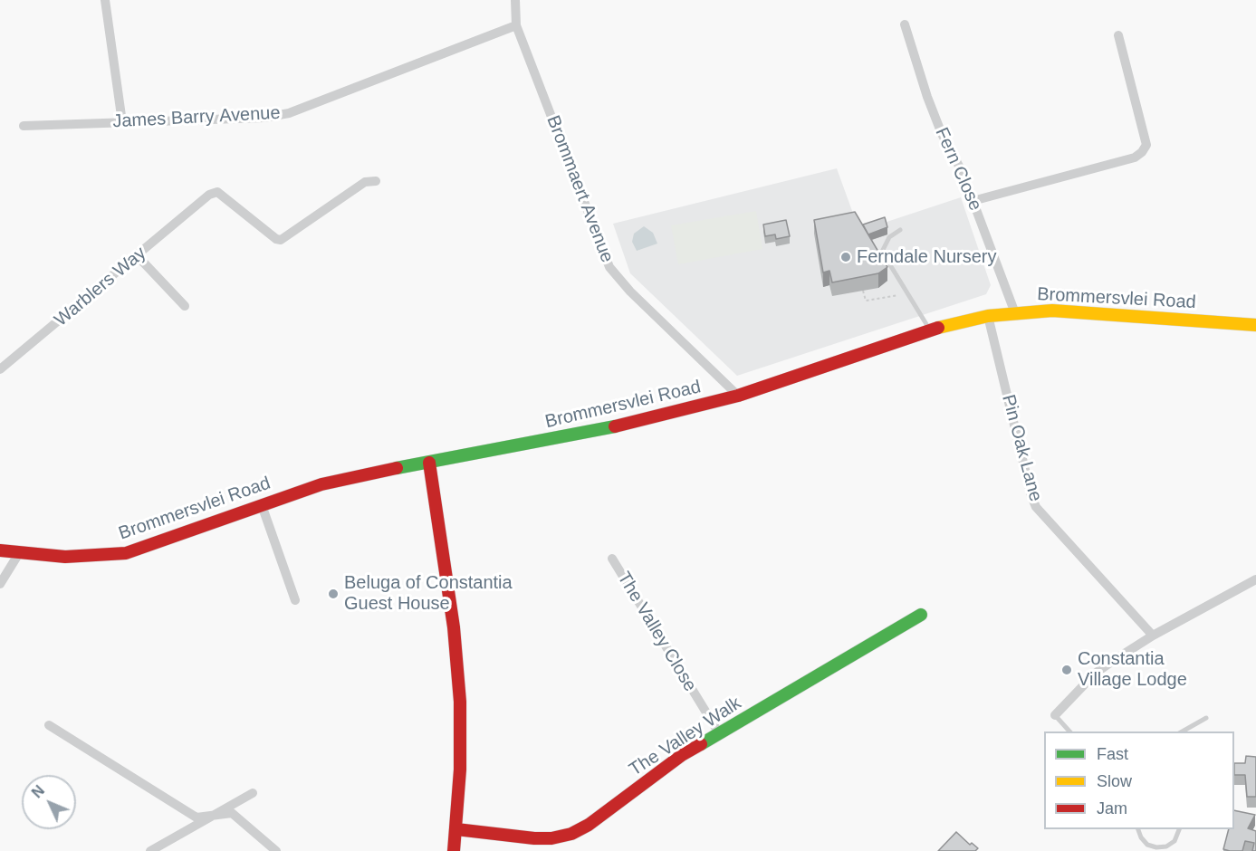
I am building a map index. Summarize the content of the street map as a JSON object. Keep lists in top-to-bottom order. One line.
{"streets":{"street":["James Barry Avenue","Fern Close","Brommaert Avenue","Warblers Way","Brommersvlei Road","Pin Oak Lane","The Valley Close","The Valley Walk"]},"crossings":[["James Barry Avenue","Brommaert Avenue"],["Fern Close","Brommersvlei Road"],["Brommaert Avenue","Brommersvlei Road"],["Brommersvlei Road","Pin Oak Lane"],["The Valley Close","The Valley Walk"]],"places":["Ferndale Nursery","Beluga of Constantia Guest House","Constantia Village Lodge"],"legend":["Fast","Slow","Jam"],"north":"top left"}
